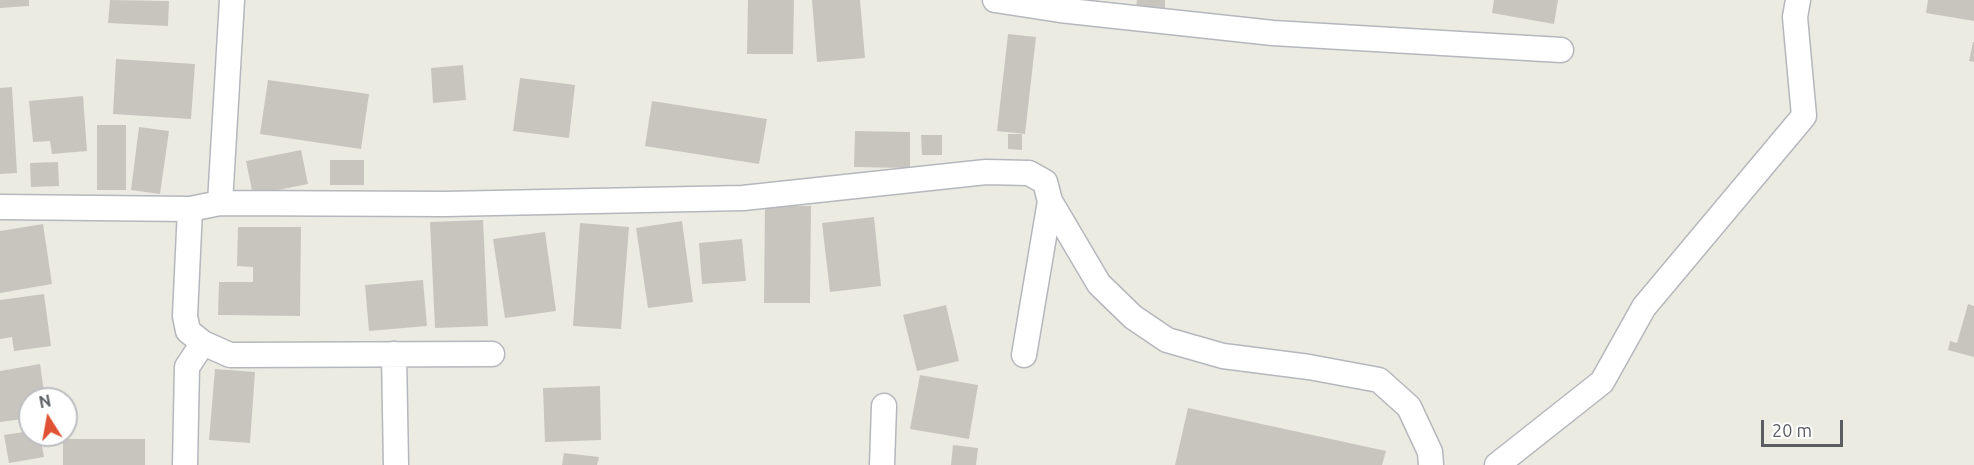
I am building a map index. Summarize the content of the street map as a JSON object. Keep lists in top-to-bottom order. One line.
{"scale_bar":"20 m","north":"top"}
